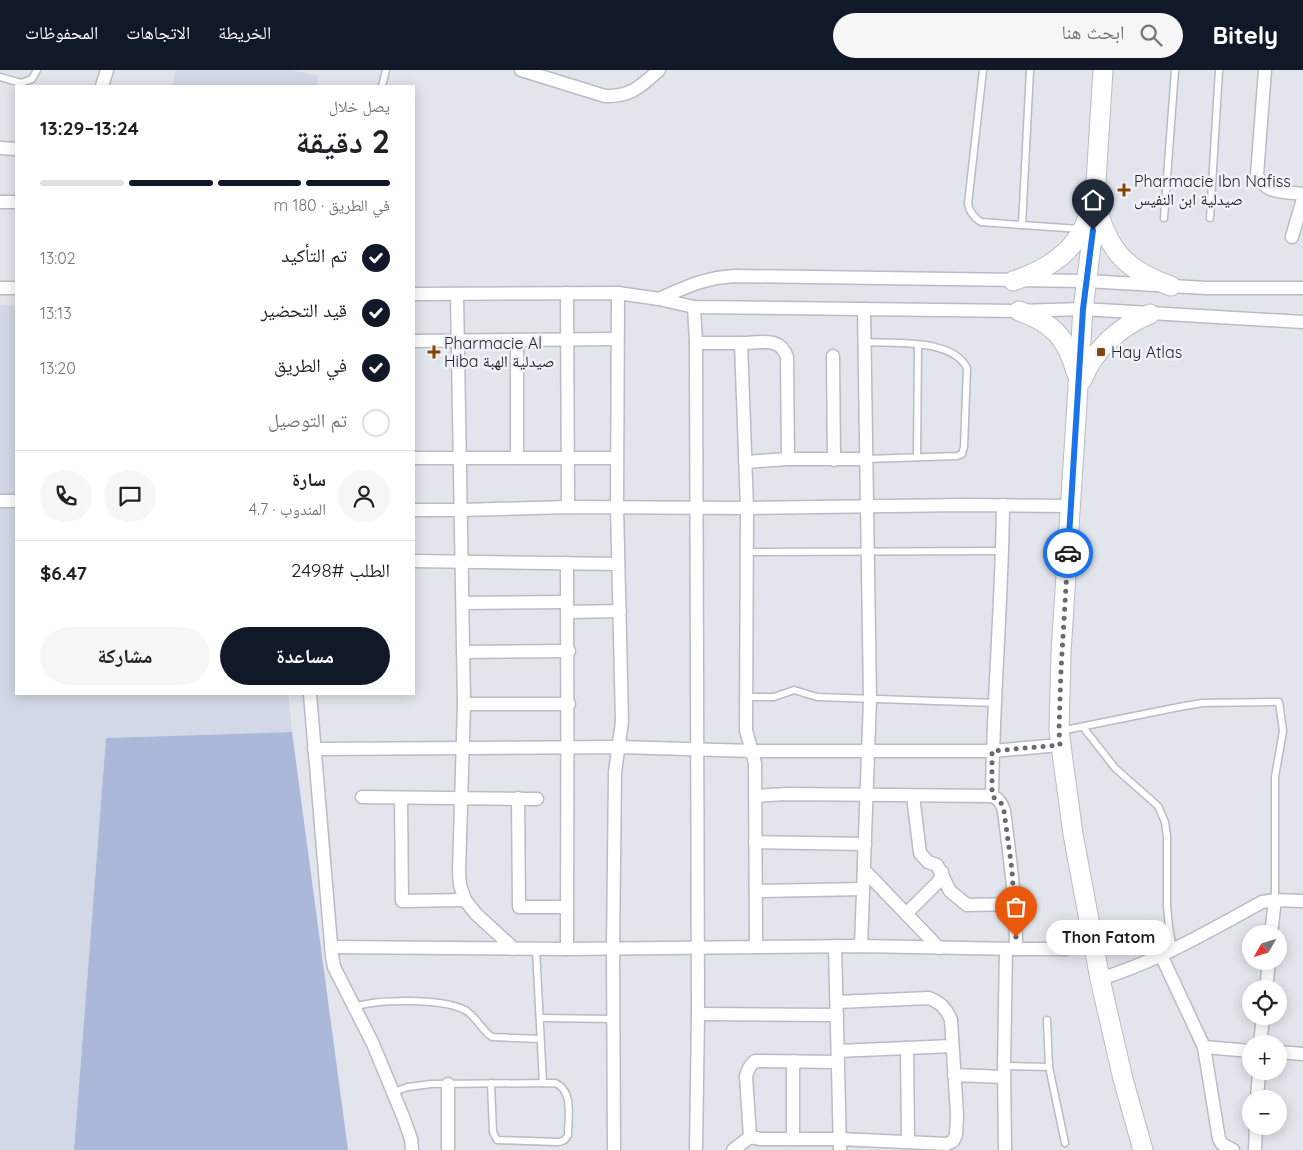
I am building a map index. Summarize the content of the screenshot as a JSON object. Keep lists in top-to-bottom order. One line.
{"places":{"health":["Pharmacie Ibn Nafiss صيدلية ابن النفيس","Pharmacie Al Hiba صيدلية الهبة"],"transit":["Hay Atlas"],"other":["Thon Fatom"]},"north":"bottom left","page":{"header":"Bitely","search":"ابحث هنا","nav":["الخريطة","الاتجاهات","المحفوظات"],"heading":["2 دقيقة","يصل خلال","13:24–13:29"],"panel":["سارة","المندوب · 4.7","الطلب #2498","$6.47"],"bar":"في الطريق · 180 m","list":[["تم التأكيد","13:02"],["قيد التحضير","13:13"],["في الطريق","13:20"],"تم التوصيل"],"buttons":["مساعدة","مشاركة"],"bubble":"Thon Fatom","map_buttons":["+","−"]}}
